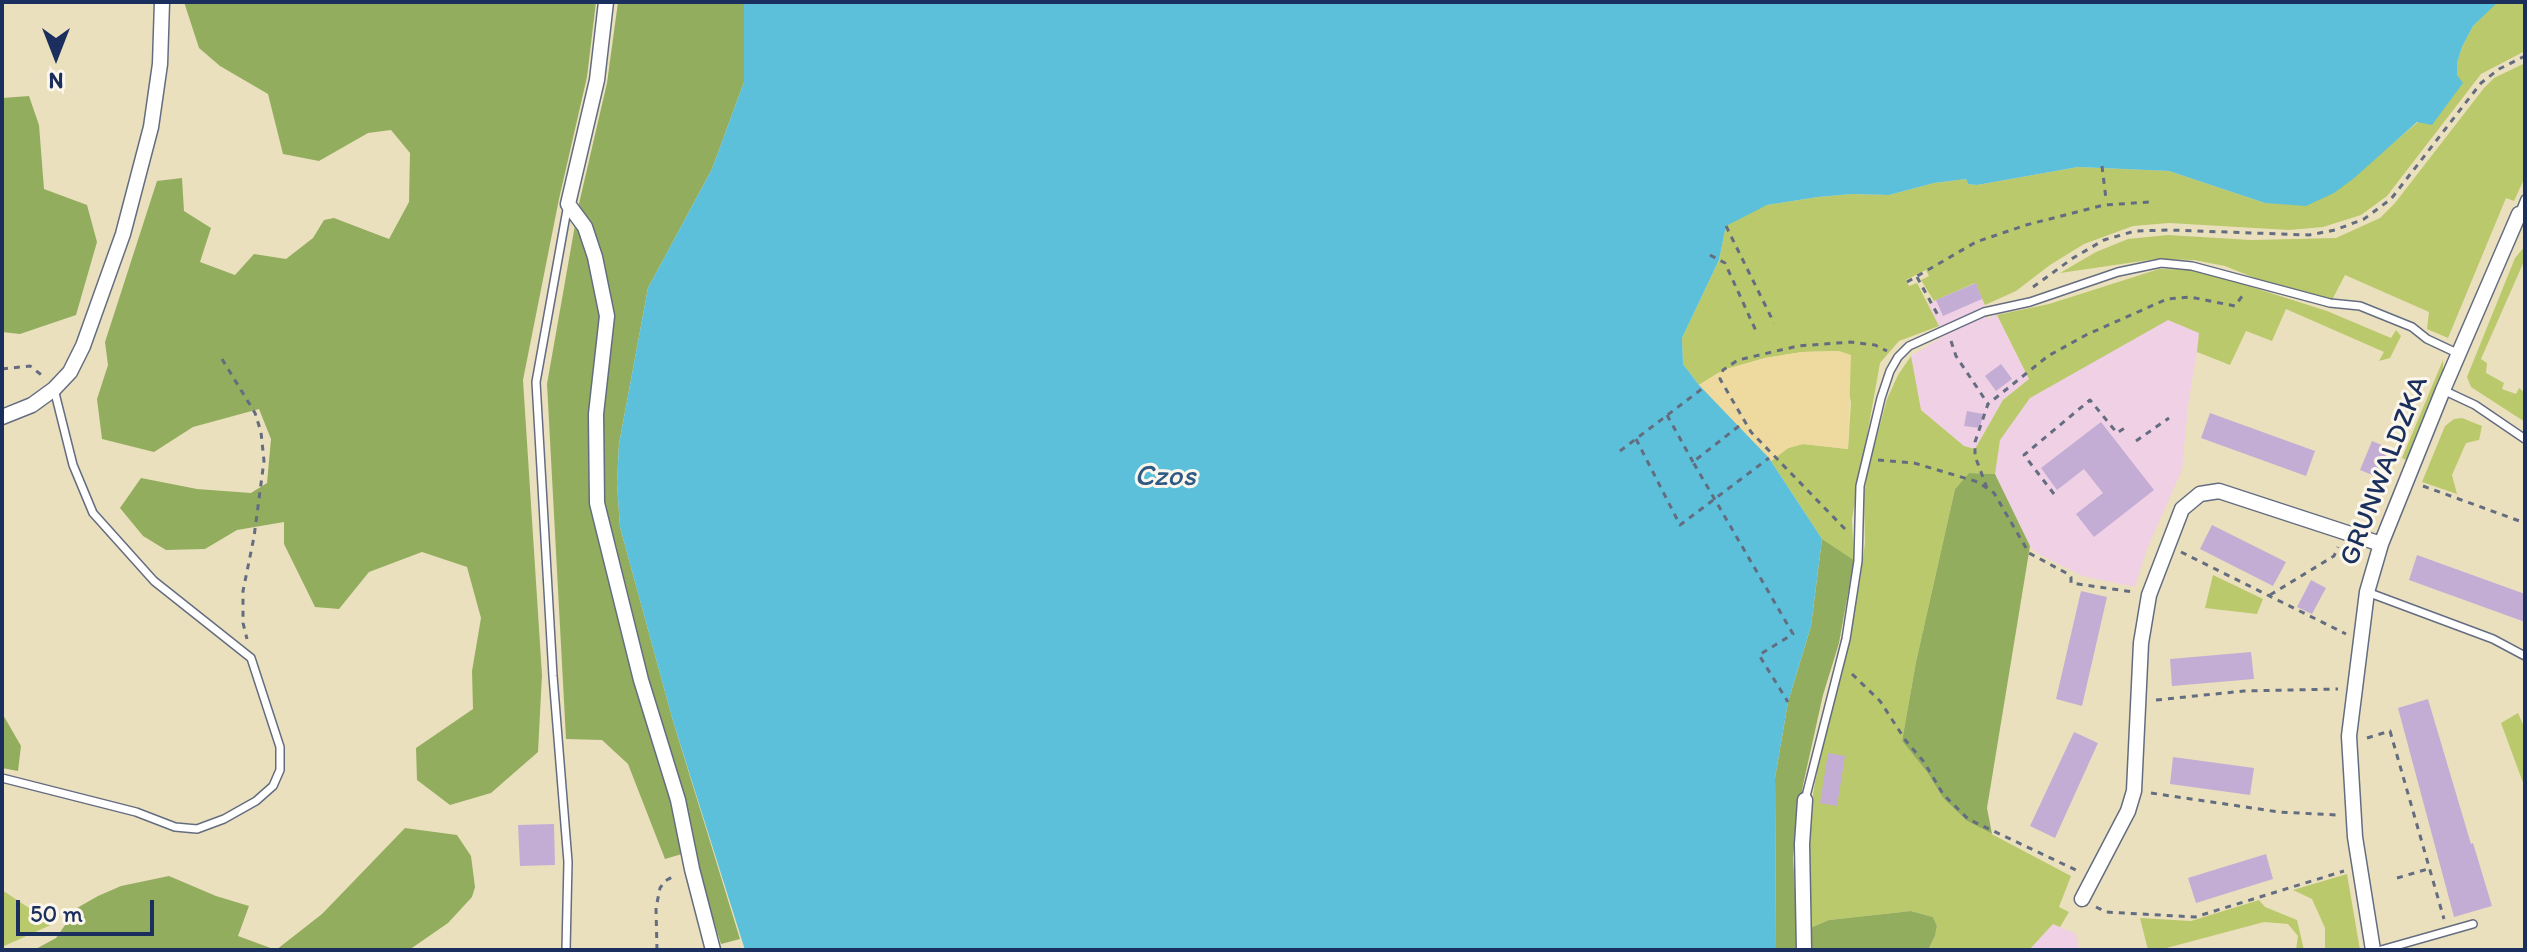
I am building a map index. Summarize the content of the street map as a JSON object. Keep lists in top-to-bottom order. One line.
{"streets":{"street":["GRUNWALDZKA"]},"water":["Czos"],"scale_bar":"50 m","north":"bottom"}
